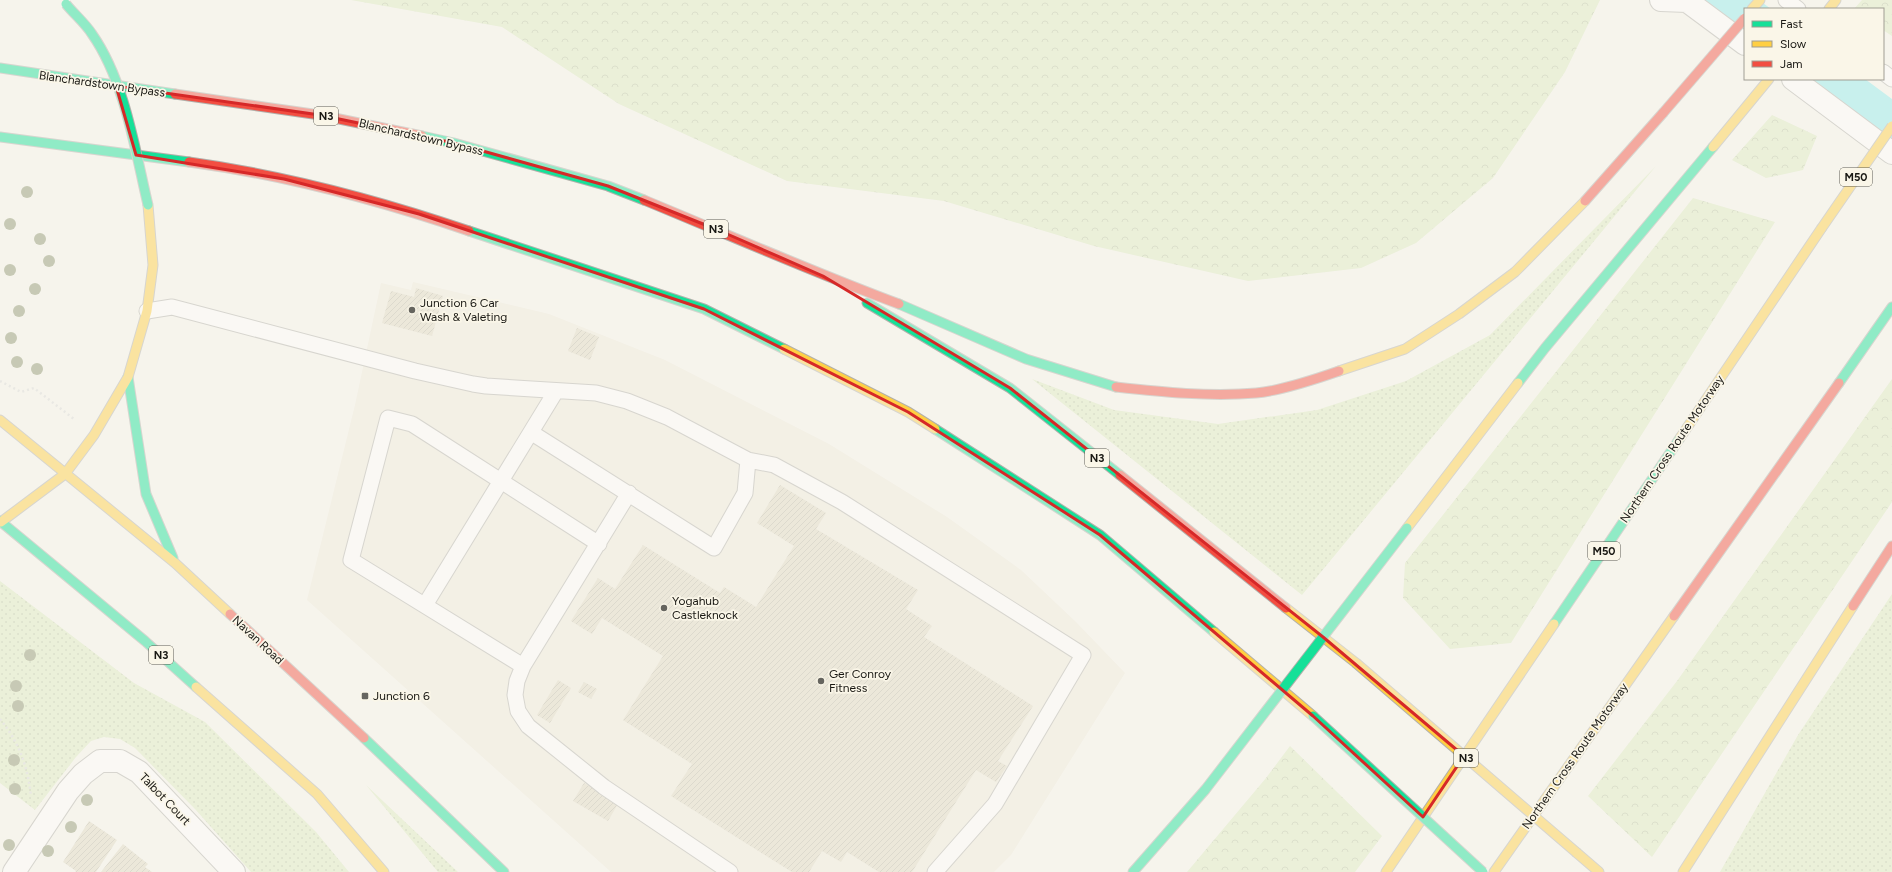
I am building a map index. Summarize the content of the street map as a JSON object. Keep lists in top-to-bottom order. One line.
{"streets":{"main road":["Blanchardstown Bypass","N3","M50","Northern Cross Route Motorway","Navan Road"],"street":["Talbot Court"]},"crossings":[["Blanchardstown Bypass","N3"]],"places":{"other":["Junction 6 Car Wash & Valeting","Yogahub Castleknock","Ger Conroy Fitness"],"transit":["Junction 6"]},"legend":["Fast","Slow","Jam"]}
